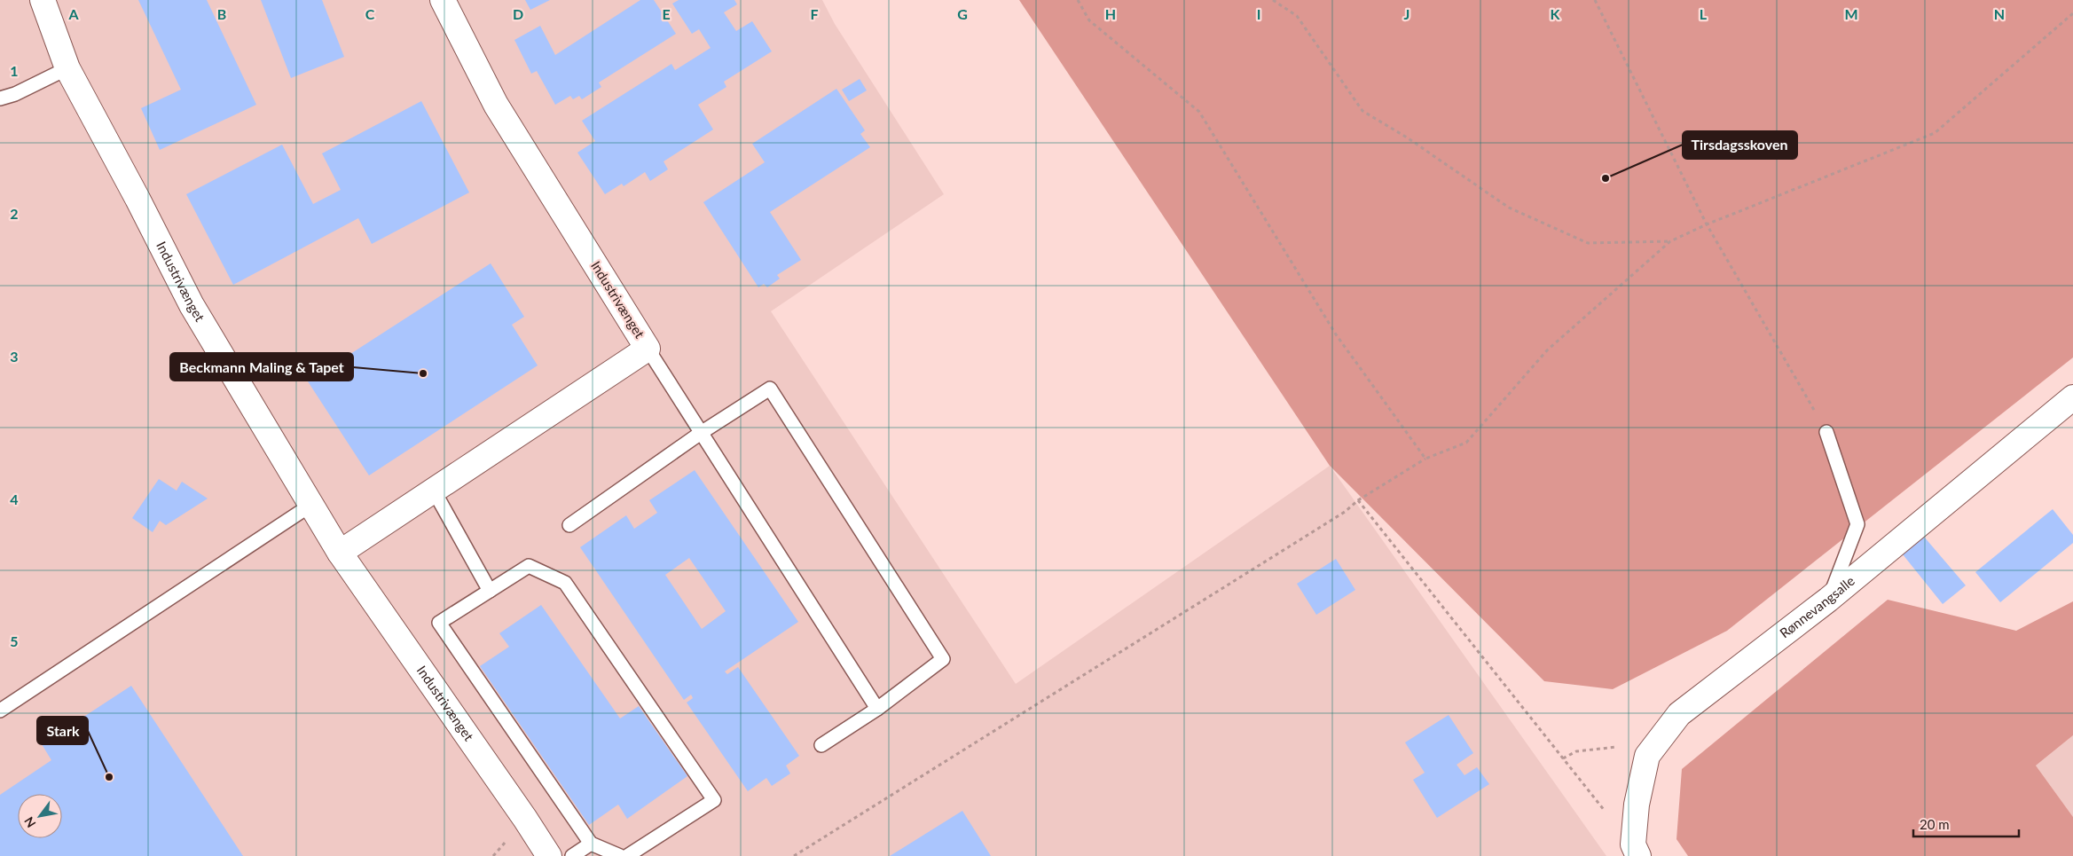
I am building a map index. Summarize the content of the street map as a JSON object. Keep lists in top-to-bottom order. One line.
{"streets":{"street":["Industrivænget","Rønnevangsalle"]},"places":["Tirsdagsskoven","Beckmann Maling & Tapet","Stark"],"scale_bar":"20 m","north":"bottom left","grid":{"columns":["A","B","C","D","E","F","G","H","I","J","K","L","M","N"],"rows":["1","2","3","4","5"]}}
